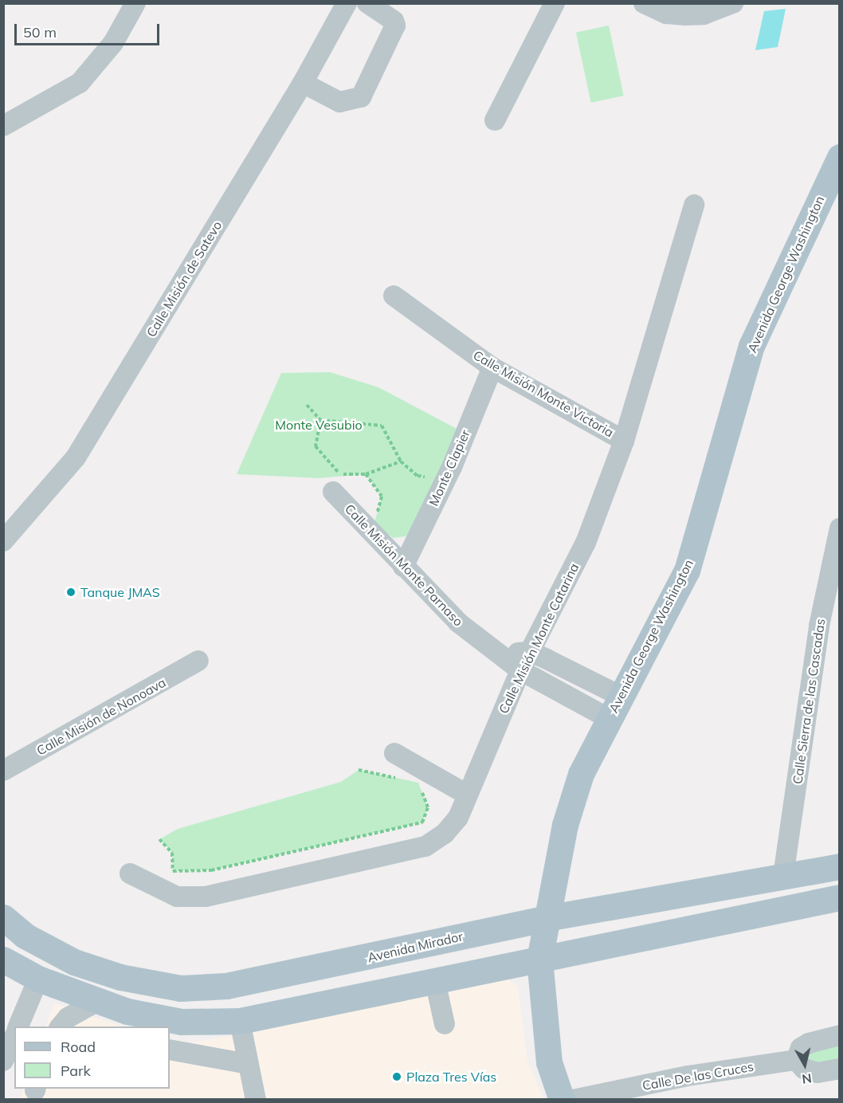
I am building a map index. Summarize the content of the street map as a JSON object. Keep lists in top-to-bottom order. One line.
{"streets":{"main road":["Avenida George Washington","Avenida Mirador"],"street":["Calle Misión de Satevo","Calle Misión Monte Victoria","Monte Clapier","Calle Misión Monte Parnaso","Calle Misión Monte Catarina","Calle Sierra de las Cascadas","Calle Misión de Nonoava","Calle De las Cruces"]},"crossings":[["Avenida George Washington","Calle Misión Monte Parnaso"],["Avenida George Washington","Avenida Mirador"],["Calle Misión Monte Victoria","Monte Clapier"],["Calle Misión Monte Victoria","Calle Misión Monte Catarina"],["Monte Clapier","Calle Misión Monte Parnaso"],["Calle Misión Monte Parnaso","Calle Misión Monte Catarina"],["Calle Sierra de las Cascadas","Avenida Mirador"]],"parks":["Monte Vesubio"],"places":["Tanque JMAS","Plaza Tres Vías"],"legend":["Road","Park"],"scale_bar":"50 m","north":"bottom"}
